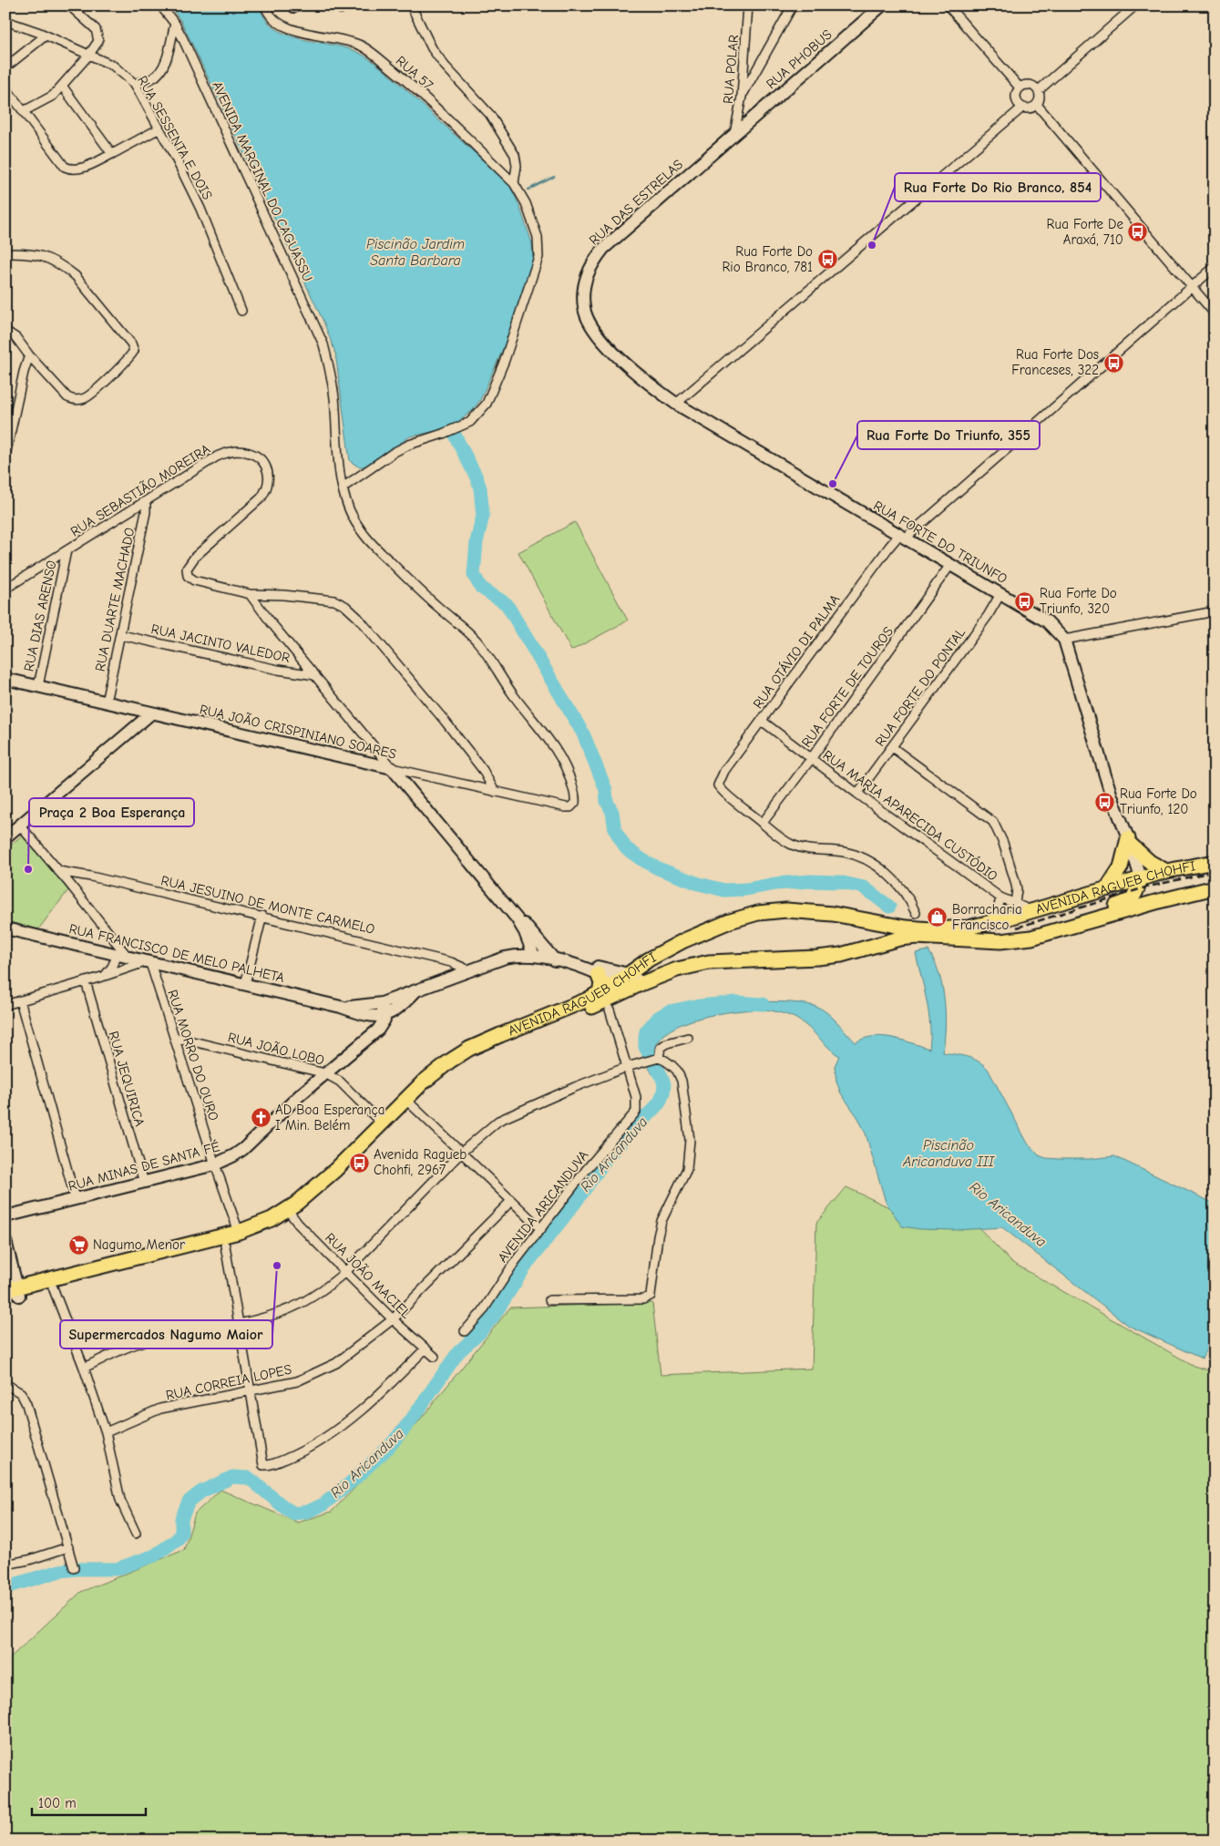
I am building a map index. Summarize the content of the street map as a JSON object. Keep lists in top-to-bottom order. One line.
{"streets":{"main road":["AVENIDA RAGUEB CHOHFI"],"street":["RUA PHOBUS","RUA POLAR","RUA 57","RUA SESSENTA E DOIS","AVENIDA MARGINAL DO CAGUASSU","RUA DAS ESTRELAS","RUA SEBASTIÃO MOREIRA","RUA FORTE DO TRIUNFO","RUA DUARTE MACHADO","RUA DIAS ARENSO","RUA JACINTO VALEDOR","RUA OTÁVIO DI PALMA","RUA FORTE DE TOUROS","RUA FORTE DO PONTAL","RUA JOÃO CRISPINIANO SOARES","RUA MARIA APARECIDA CUSTÓDIO","RUA JESUINO DE MONTE CARMELO","RUA FRANCISCO DE MELO PALHETA","RUA JOÃO LOBO","RUA MORRO DO OURO","RUA JEQUIRICA","RUA MINAS DE SANTA FÉ","AVENIDA ARICANDUVA","RUA JOÃO MACIEL","RUA CORREIA LOPES"]},"crossings":[["RUA PHOBUS","RUA POLAR"],["RUA PHOBUS","RUA DAS ESTRELAS"],["RUA POLAR","RUA DAS ESTRELAS"],["RUA 57","AVENIDA MARGINAL DO CAGUASSU"],["AVENIDA MARGINAL DO CAGUASSU","RUA JOÃO CRISPINIANO SOARES"],["RUA DAS ESTRELAS","RUA FORTE DO TRIUNFO"],["RUA SEBASTIÃO MOREIRA","RUA DUARTE MACHADO"],["RUA SEBASTIÃO MOREIRA","RUA DIAS ARENSO"],["RUA SEBASTIÃO MOREIRA","RUA JOÃO CRISPINIANO SOARES"],["RUA FORTE DO TRIUNFO","RUA OTÁVIO DI PALMA"],["RUA FORTE DO TRIUNFO","RUA FORTE DE TOUROS"],["RUA FORTE DO TRIUNFO","RUA FORTE DO PONTAL"],["RUA FORTE DO TRIUNFO","AVENIDA RAGUEB CHOHFI"],["RUA DUARTE MACHADO","RUA JACINTO VALEDOR"],["RUA DUARTE MACHADO","RUA JOÃO CRISPINIANO SOARES"],["RUA DIAS ARENSO","RUA JOÃO CRISPINIANO SOARES"],["RUA OTÁVIO DI PALMA","RUA FORTE DE TOUROS"],["RUA OTÁVIO DI PALMA","RUA MARIA APARECIDA CUSTÓDIO"],["RUA FORTE DE TOUROS","RUA MARIA APARECIDA CUSTÓDIO"],["RUA FORTE DO PONTAL","RUA MARIA APARECIDA CUSTÓDIO"],["RUA MARIA APARECIDA CUSTÓDIO","AVENIDA RAGUEB CHOHFI"],["AVENIDA RAGUEB CHOHFI","RUA FRANCISCO DE MELO PALHETA"],["AVENIDA RAGUEB CHOHFI","RUA JOÃO LOBO"],["AVENIDA RAGUEB CHOHFI","RUA MORRO DO OURO"],["AVENIDA RAGUEB CHOHFI","RUA JOÃO MACIEL"],["RUA JESUINO DE MONTE CARMELO","RUA FRANCISCO DE MELO PALHETA"],["RUA FRANCISCO DE MELO PALHETA","RUA MORRO DO OURO"],["RUA FRANCISCO DE MELO PALHETA","RUA MINAS DE SANTA FÉ"],["RUA JOÃO LOBO","RUA MORRO DO OURO"],["RUA JOÃO LOBO","RUA MINAS DE SANTA FÉ"],["RUA MORRO DO OURO","RUA MINAS DE SANTA FÉ"],["RUA JEQUIRICA","RUA MINAS DE SANTA FÉ"],["RUA JOÃO MACIEL","RUA CORREIA LOPES"]],"water":["Piscinão Jardim Santa Barbara","Piscinão Aricanduva III","Rio Aricanduva"],"places":{"bus stop":["Rua Forte De Araxá, 710","Rua Forte Do Rio Branco, 781","Rua Forte Dos Franceses, 322","Rua Forte Do Triunfo, 320","Rua Forte Do Triunfo, 120","Avenida Ragueb Chohfi, 2967"],"other":["Rua Forte Do Rio Branco, 854","Rua Forte Do Triunfo, 355","Praça 2 Boa Esperança","Supermercados Nagumo Maior"],"shop":["Borracharia Francisco"],"church":["AD Boa Esperança I Min. Belém"],"supermarket":["Nagumo Menor"]},"scale_bar":"100 m"}
